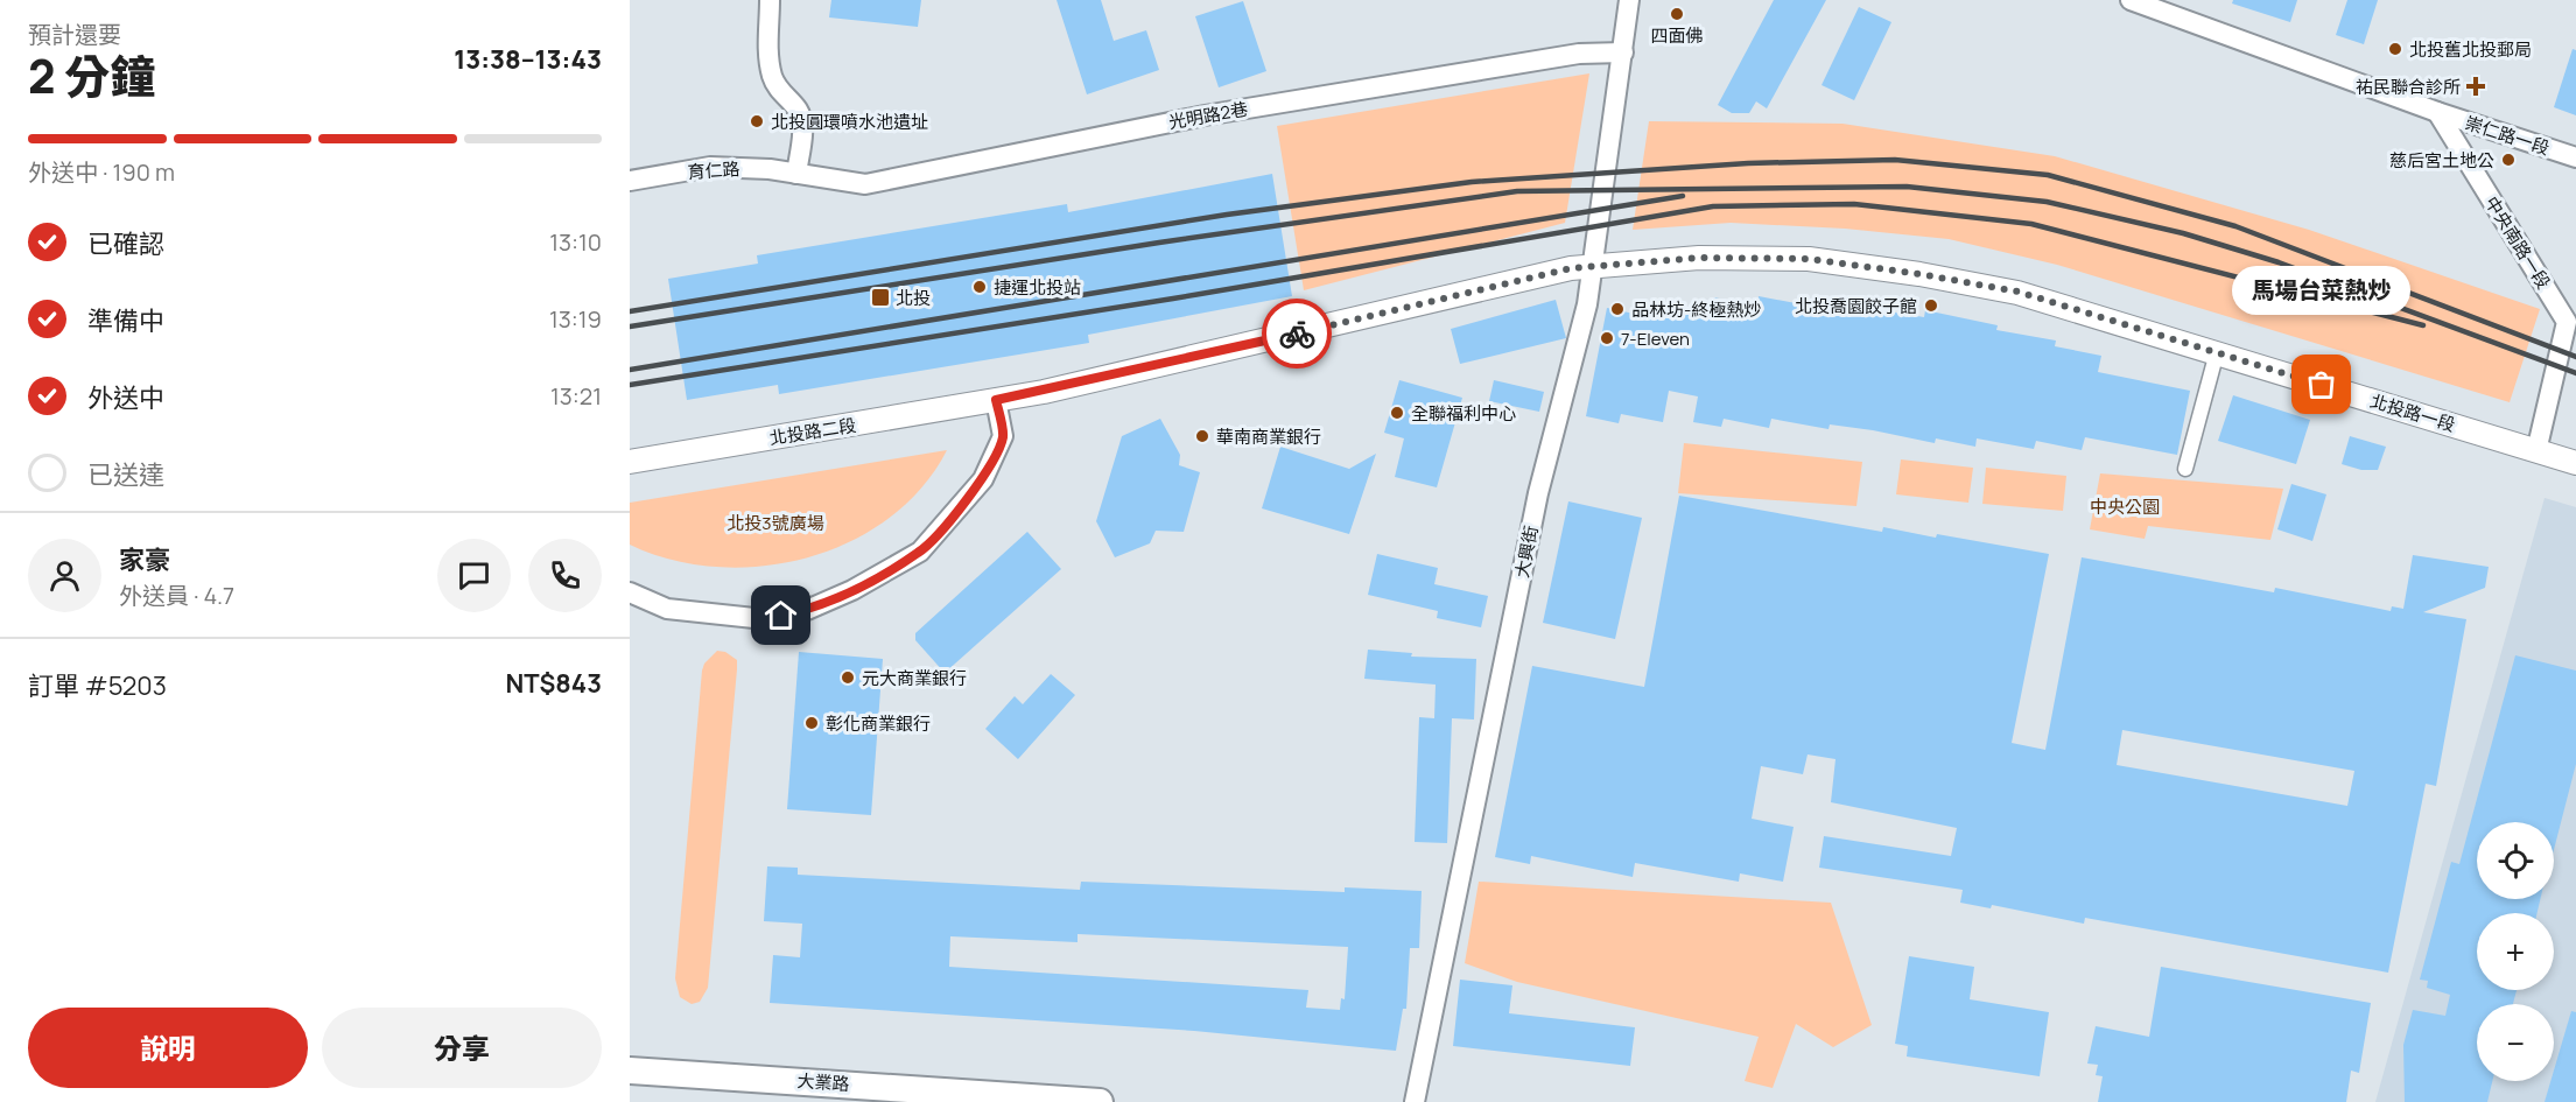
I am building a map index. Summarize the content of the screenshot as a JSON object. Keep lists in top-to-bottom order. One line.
{"streets":{"main road":["大業路"],"street":["光明路2巷","崇仁路一段","育仁路","中央南路一段","北投路一段","北投路二段","大興街"]},"crossings":[["光明路2巷","育仁路"],["光明路2巷","大興街"],["崇仁路一段","中央南路一段"],["中央南路一段","北投路一段"],["北投路一段","北投路二段"],["北投路一段","大興街"],["北投路二段","大興街"]],"parks":["中央公園","北投3號廣場"],"places":{"other":["四面佛","北投舊北投郵局","北投圓環噴水池遺址","慈后宮土地公","捷運北投站","北投喬園餃子館","品林坊-終極熱炒","7-Eleven","馬場台菜熱炒","全聯福利中心","華南商業銀行","元大商業銀行","彰化商業銀行"],"health":["祐民聯合診所"],"transit":["北投"]},"page":{"heading":["2 分鐘","預計還要","13:38–13:43"],"panel":["家豪","外送員 · 4.7","訂單 #5203","NT$843"],"bar":"外送中 · 190 m","list":[["已確認","13:10"],["準備中","13:19"],["外送中","13:21"],"已送達"],"bubble":"馬場台菜熱炒","map_buttons":["+","−"],"buttons":["說明","分享"]}}
